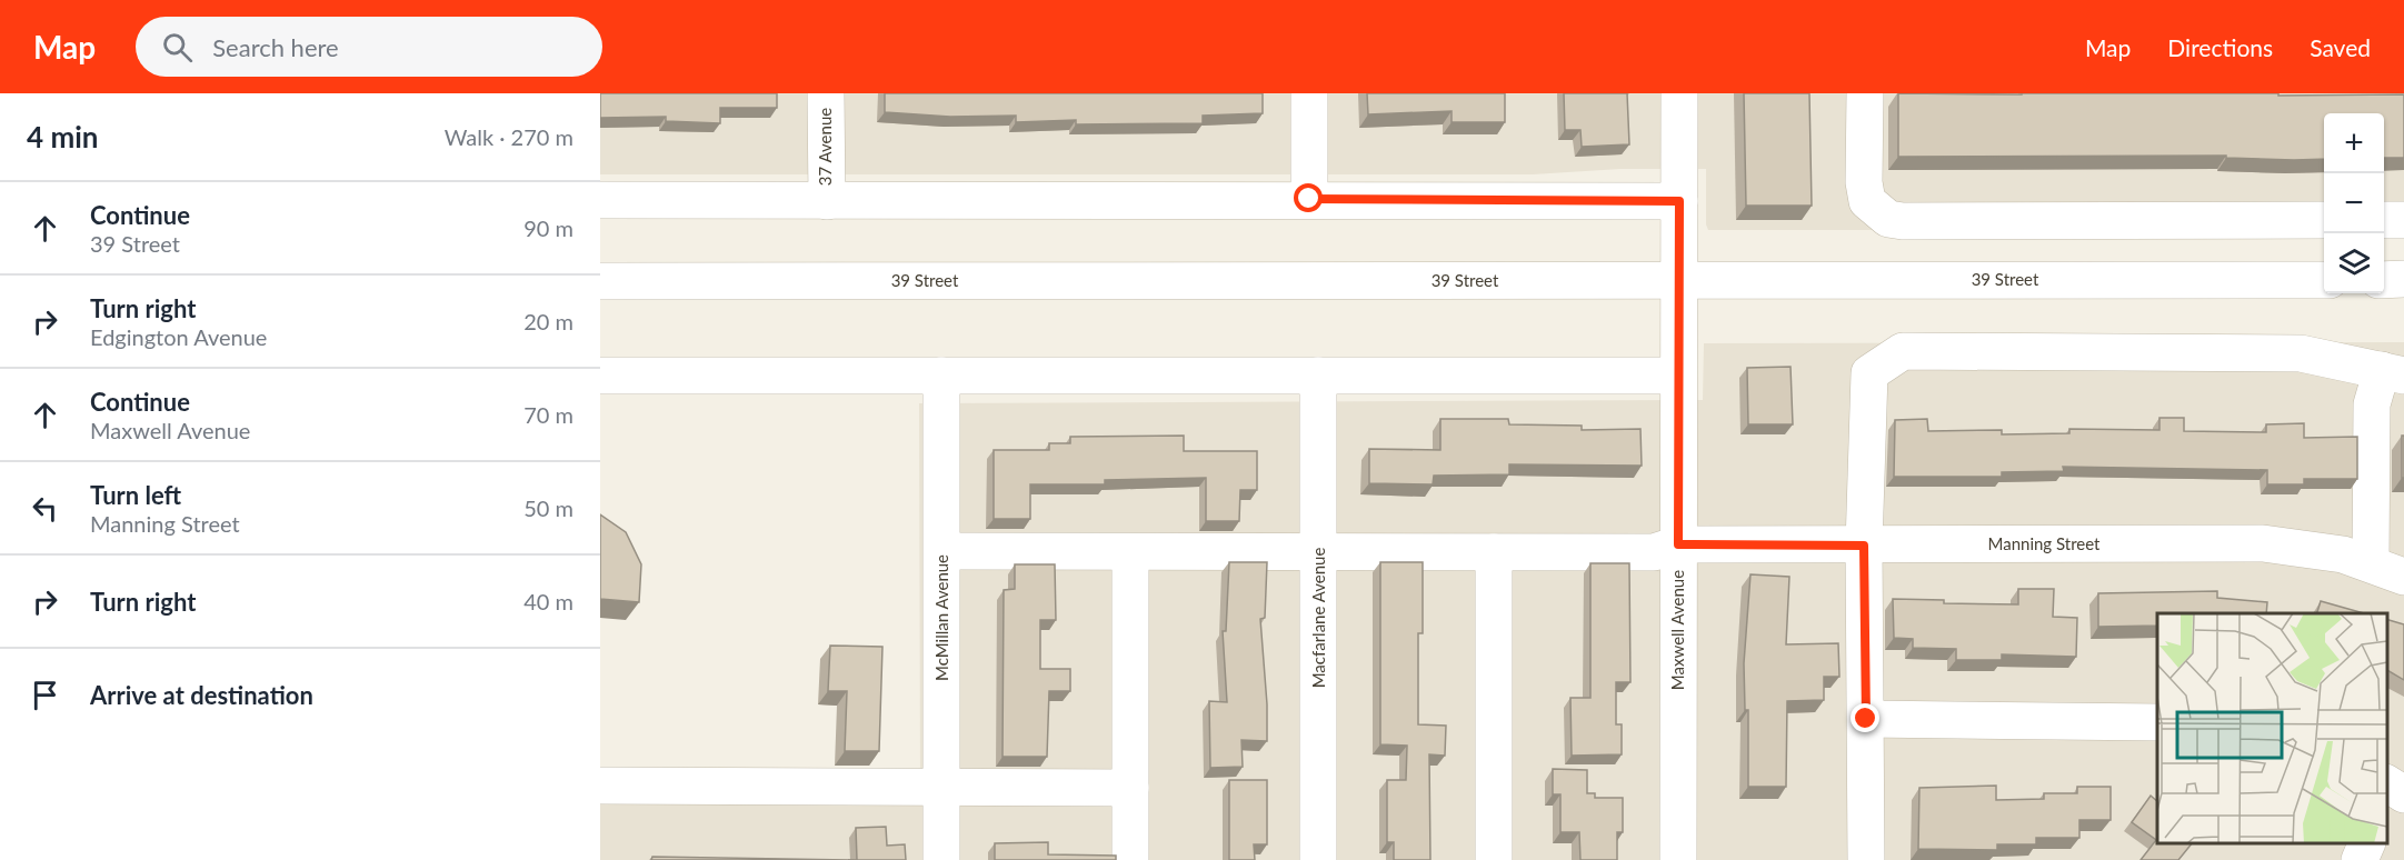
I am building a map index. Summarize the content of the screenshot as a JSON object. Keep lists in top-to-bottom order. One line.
{"streets":{"street":["37 Avenue","39 Street","Manning Street","McMillan Avenue","Macfarlane Avenue","Maxwell Avenue"]},"crossings":[["39 Street","Maxwell Avenue"],["Manning Street","McMillan Avenue"],["Manning Street","Macfarlane Avenue"],["Manning Street","Maxwell Avenue"]],"page":{"header":"Map","search":"Search here","nav":["Map","Directions","Saved"],"heading":["4 min","Walk · 270 m"],"map_buttons":["+","−"],"list":[["Continue","39 Street","90 m"],["Turn right","Edgington Avenue","20 m"],["Continue","Maxwell Avenue","70 m"],["Turn left","Manning Street","50 m"],["Turn right","40 m"],"Arrive at destination"]}}
